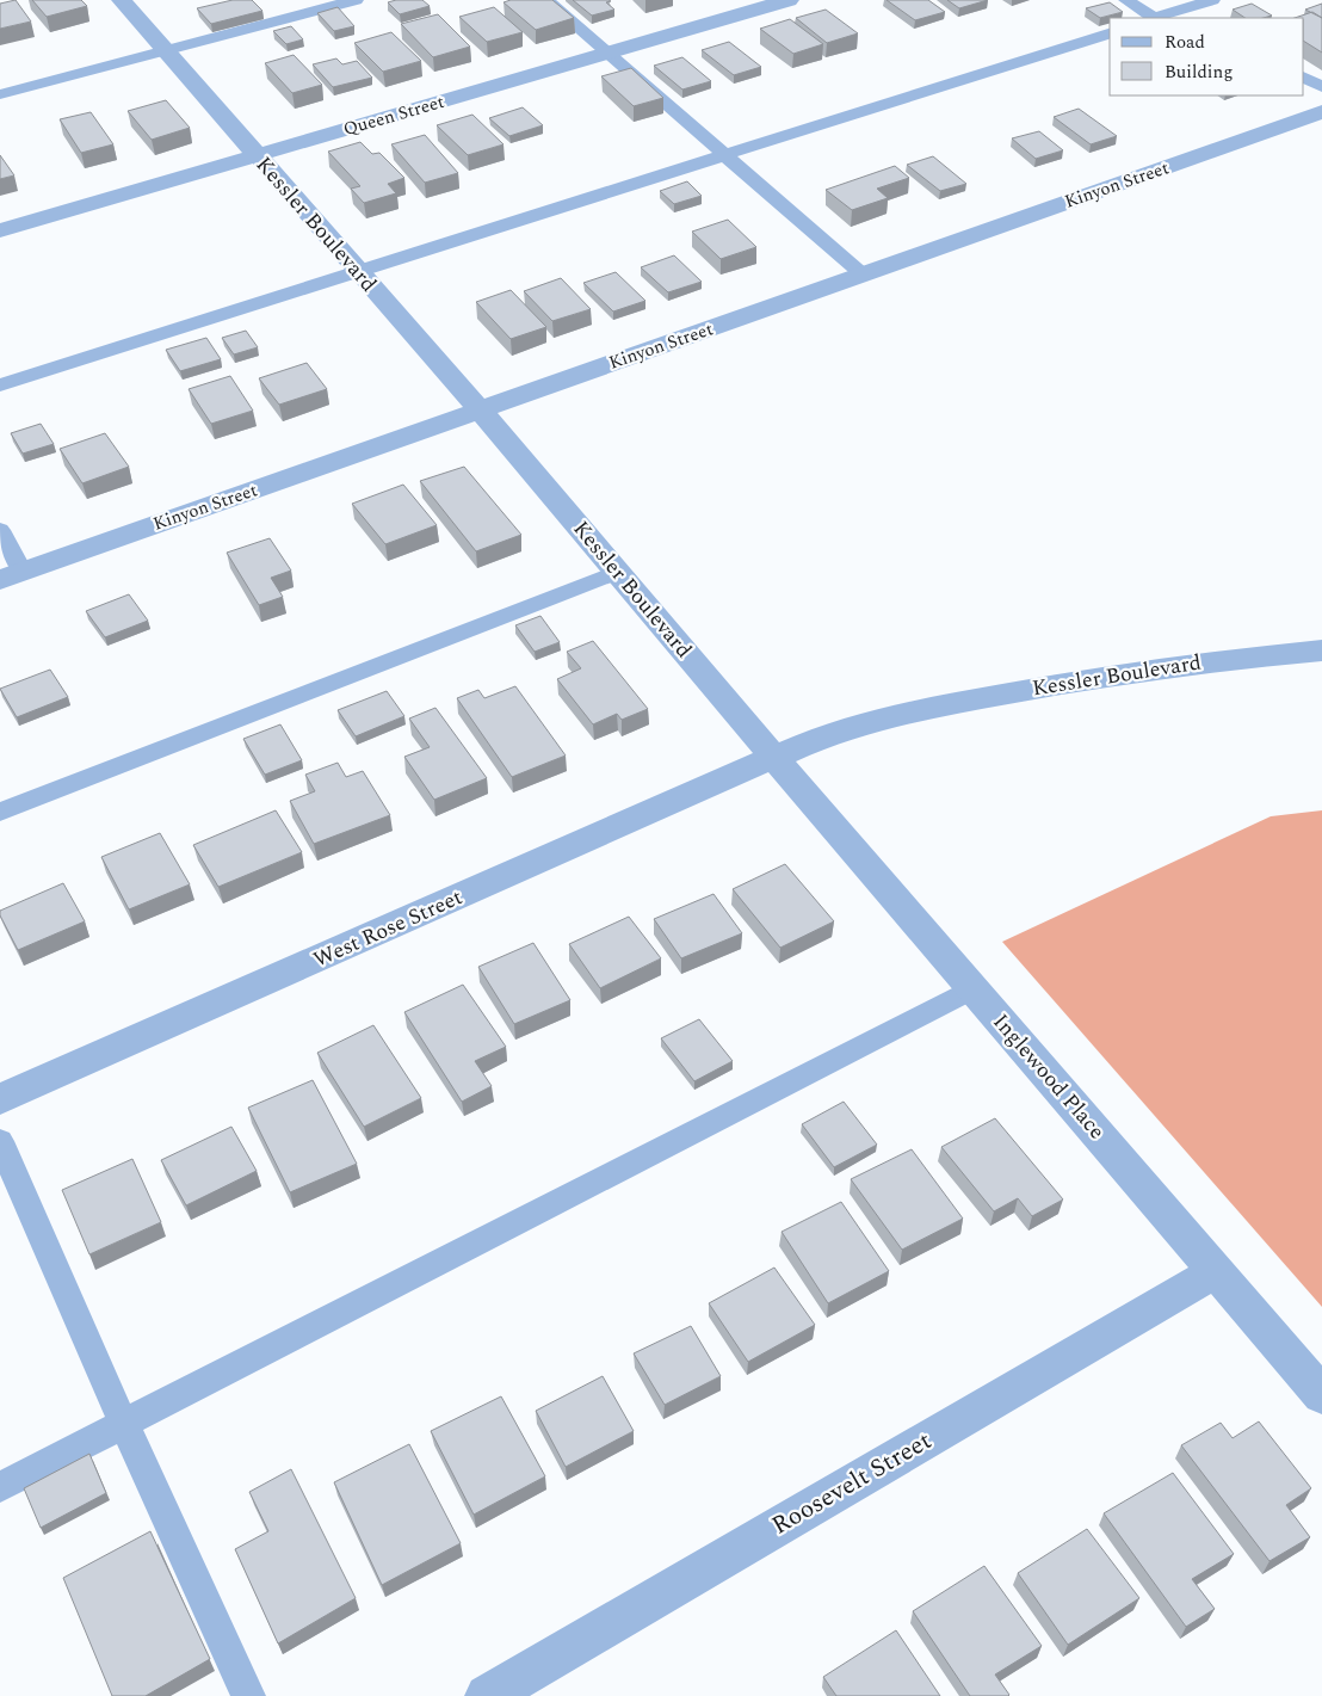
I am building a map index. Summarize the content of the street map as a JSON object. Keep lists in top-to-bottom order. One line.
{"streets":{"street":["Queen Street","Kinyon Street","Kessler Boulevard","West Rose Street","Inglewood Place","Roosevelt Street"]},"crossings":[["Queen Street","Kessler Boulevard"],["Kinyon Street","Kessler Boulevard"],["Kessler Boulevard","West Rose Street"],["Kessler Boulevard","Inglewood Place"],["West Rose Street","Inglewood Place"],["Inglewood Place","Roosevelt Street"]],"legend":["Road","Building"]}
